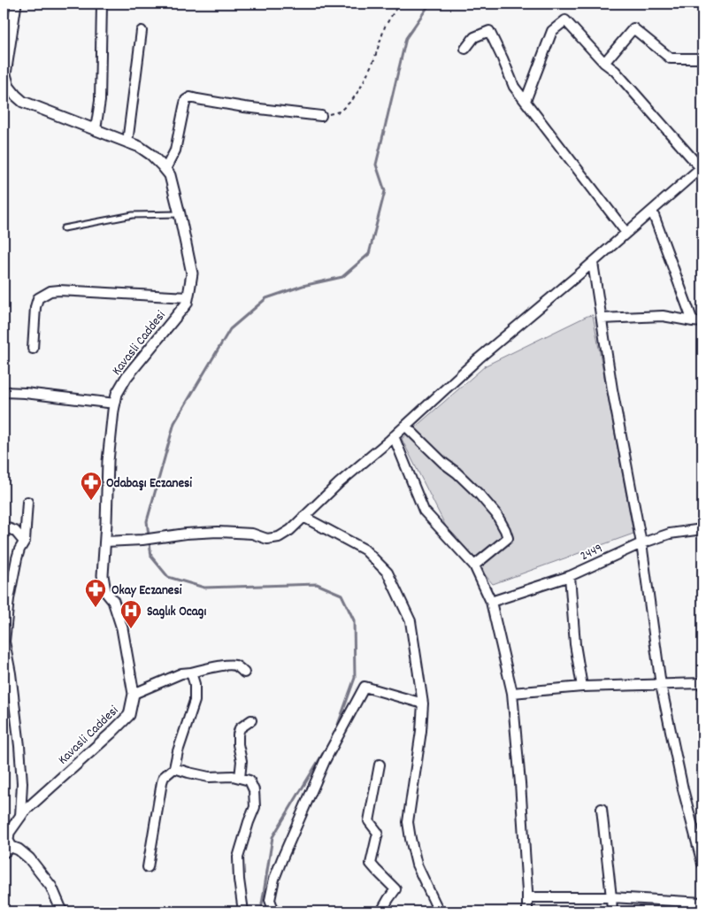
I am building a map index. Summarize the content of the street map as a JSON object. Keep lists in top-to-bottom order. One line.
{"streets":{"street":["Kavasli Caddesi","2449"]},"places":{"pharmacy":["Odabaşı Eczanesi","Okay Eczanesi"],"hospital":["Saglık Ocagı"]}}
